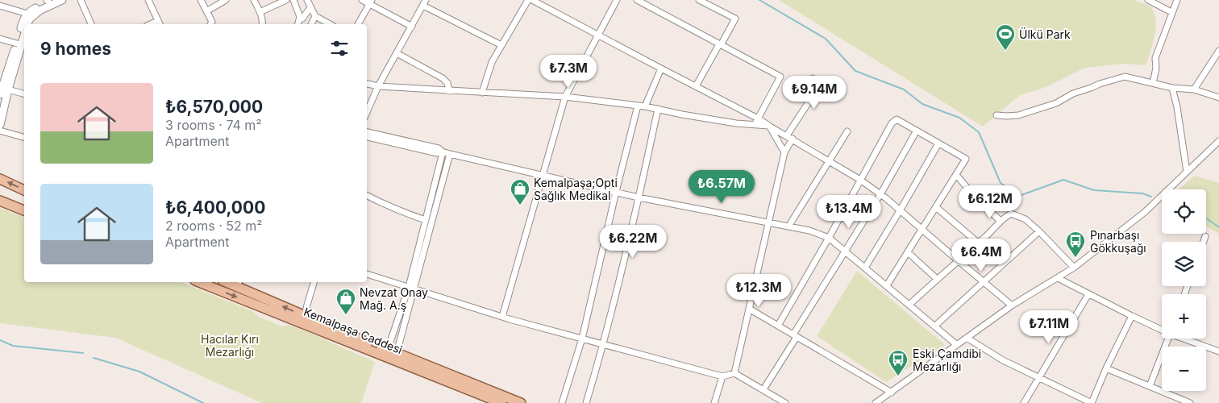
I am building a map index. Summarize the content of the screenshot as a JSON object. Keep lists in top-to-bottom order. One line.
{"streets":{"main road":["Kemalpaşa Caddesi"]},"parks":["Hacılar Kırı Mezarlığı"],"places":{"sports":["Ülkü Park"],"shop":["Kemalpaşa;Opti Sağlık Medikal","Nevzat Onay Mağ. A.ş"],"bus stop":["Pınarbaşı Gökkuşağı","Eski Çamdibi Mezarlığı"]},"page":{"heading":"9 homes","price":["₺7.3M","₺9.14M","₺6.57M","₺6.12M","₺13.4M","₺6.22M","₺6.4M","₺12.3M","₺7.11M"],"list":[{"name":"₺6,570,000","note":"3 rooms · 74 m² · Apartment"},{"name":"₺6,400,000","note":"2 rooms · 52 m² · Apartment"}],"map_buttons":["+","−"]}}
